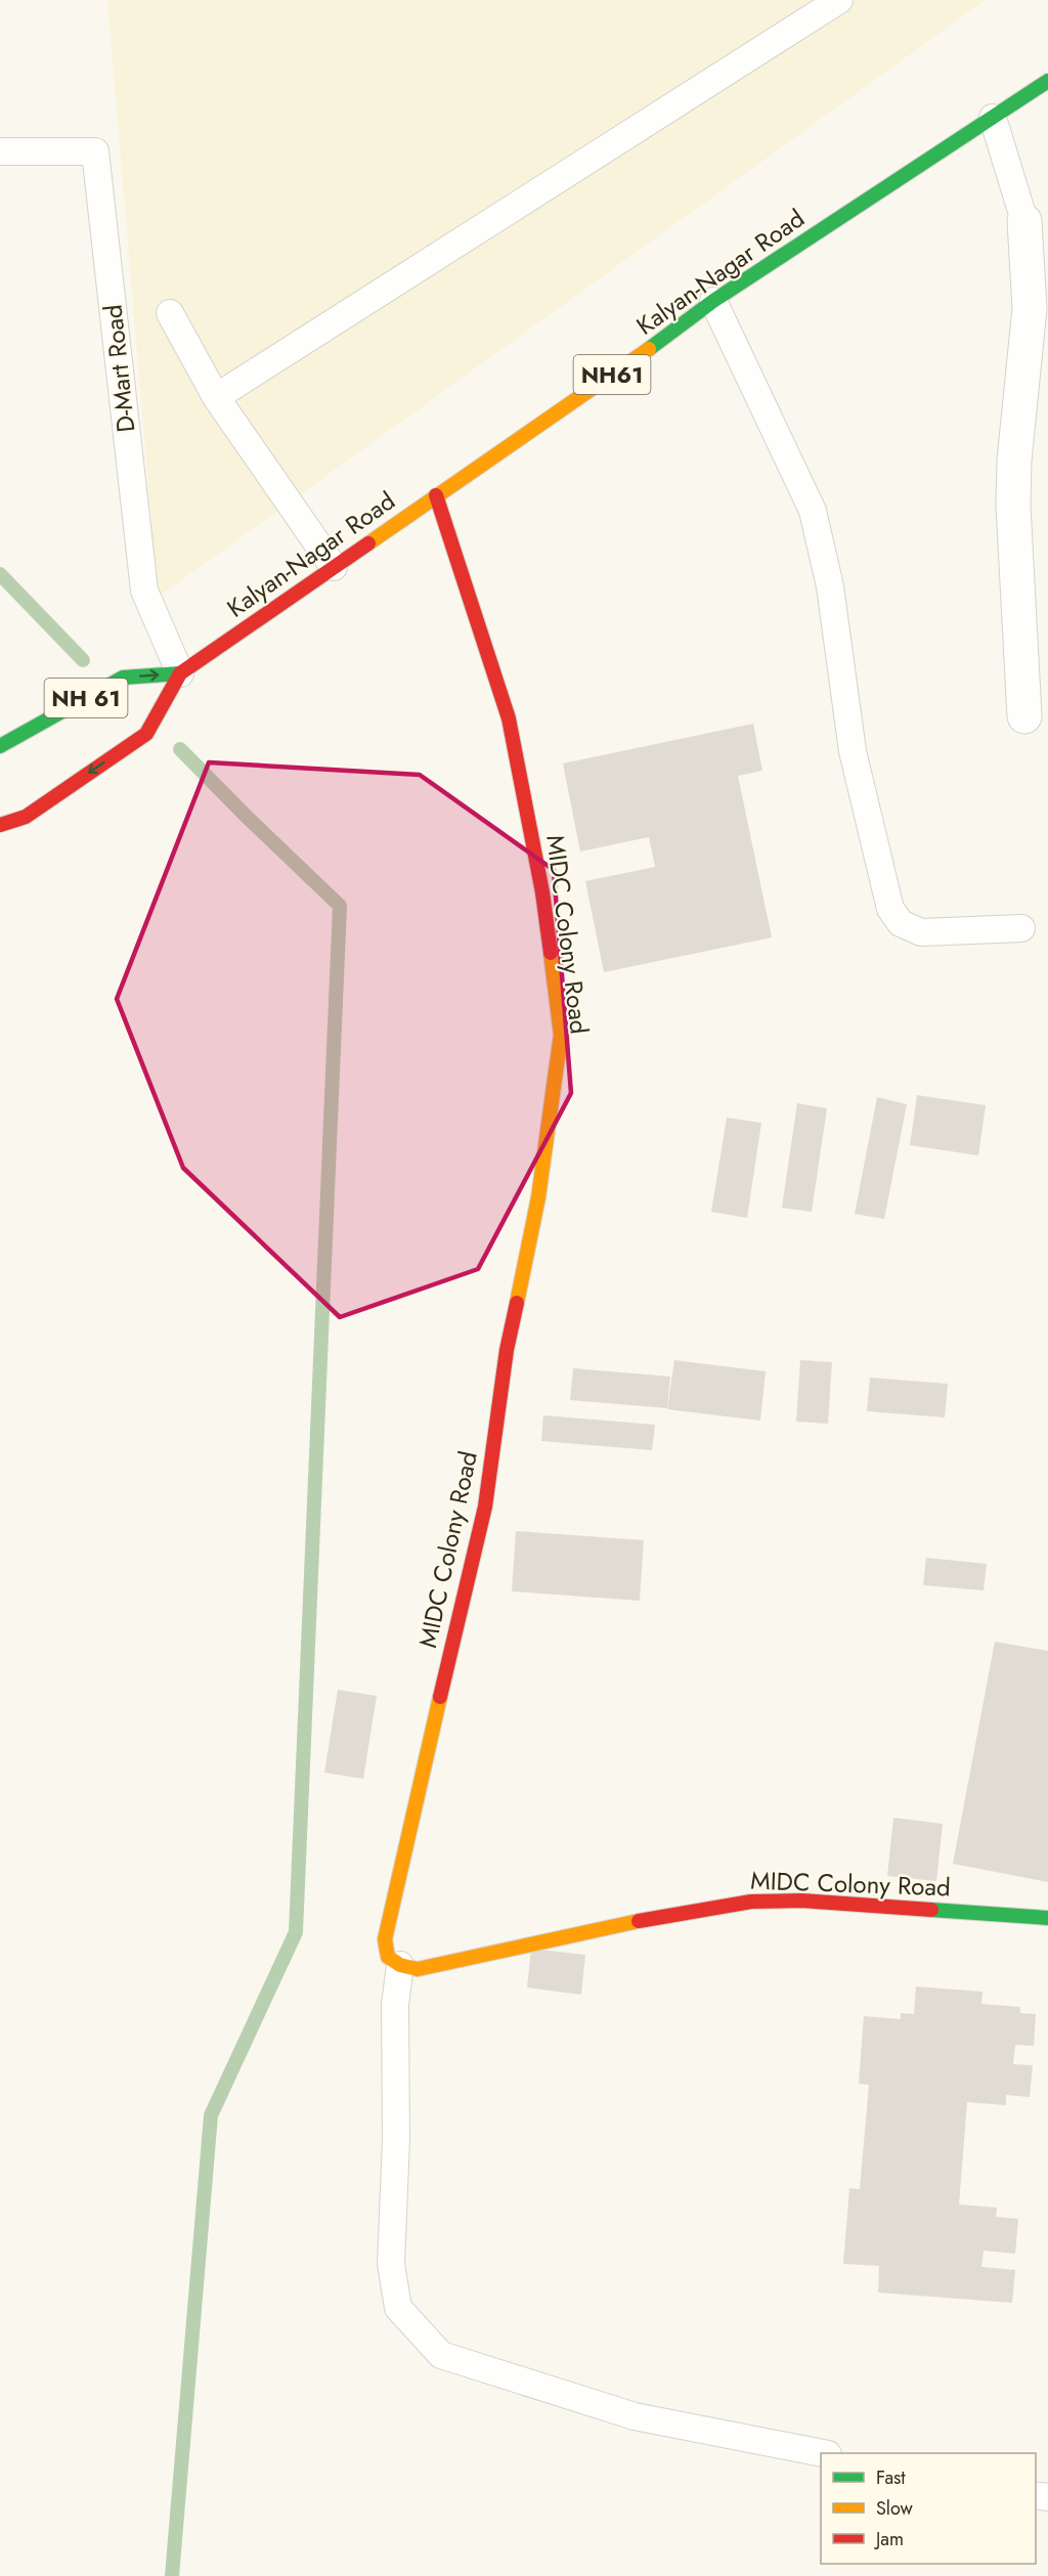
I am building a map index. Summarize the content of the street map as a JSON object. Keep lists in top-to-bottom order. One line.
{"streets":{"main road":["Kalyan-Nagar Road","NH61","NH 61","MIDC Colony Road"],"lane":["D-Mart Road"]},"crossings":[["Kalyan-Nagar Road","D-Mart Road"],["Kalyan-Nagar Road","NH 61"],["Kalyan-Nagar Road","MIDC Colony Road"],["D-Mart Road","NH 61"]],"legend":["Fast","Slow","Jam"]}
